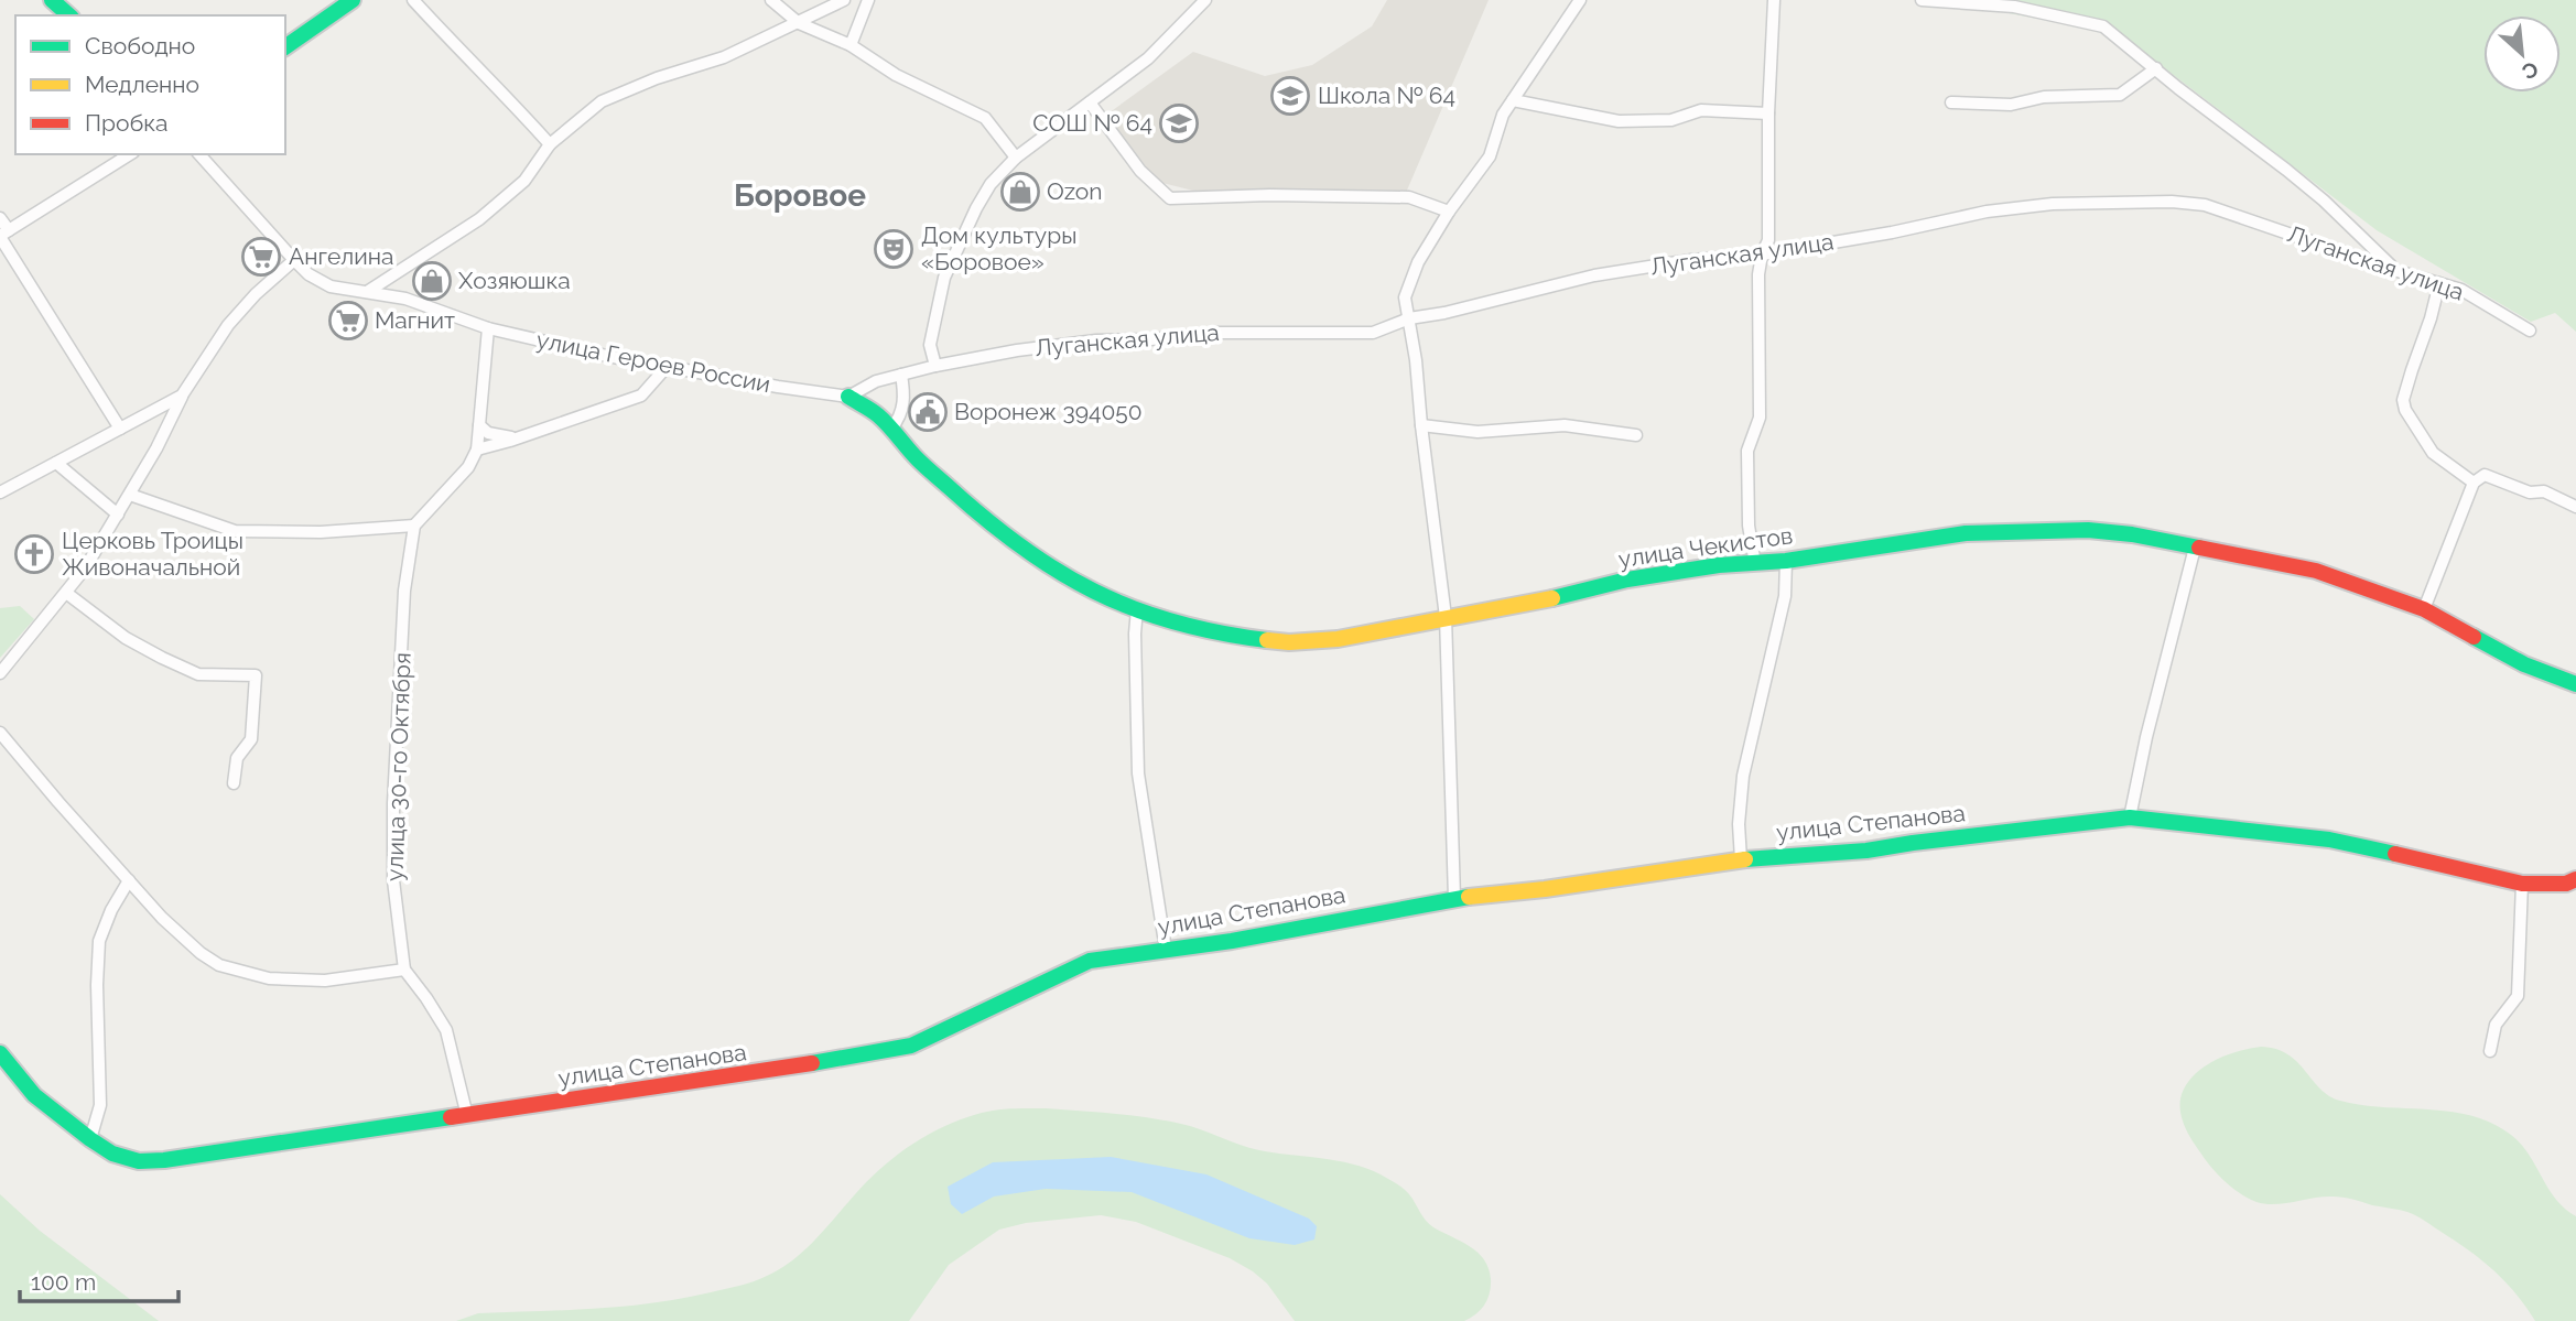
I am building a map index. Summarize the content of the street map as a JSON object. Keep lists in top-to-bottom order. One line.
{"streets":{"street":["Луганская улица","улица Героев России","улица Чекистов","улица 30-го Октября","улица Степанова"]},"crossings":[["улица Героев России","улица Чекистов"]],"districts":["Боровое"],"places":{"school or university":["Школа № 64","СОШ № 64"],"shop":["Ozon","Хозяюшка"],"theatre":["Дом культуры «Боровое»"],"supermarket":["Ангелина","Магнит"],"public building":["Воронеж 394050"],"church":["Церковь Троицы Живоначальной"]},"legend":["Свободно","Медленно","Пробка"],"scale_bar":"100 m","north":"bottom right"}
